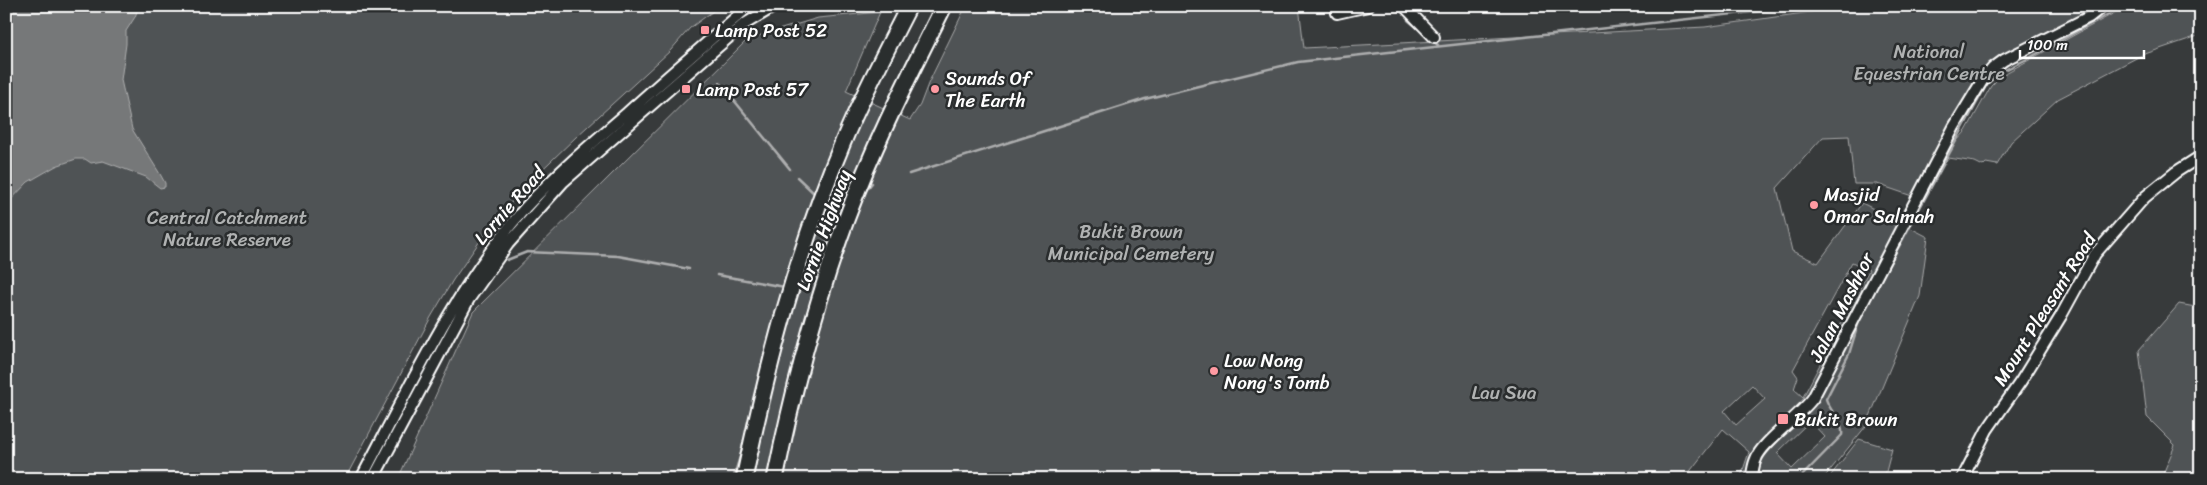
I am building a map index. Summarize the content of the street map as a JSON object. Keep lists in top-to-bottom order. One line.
{"streets":{"highway":["Lornie Highway"],"street":["Lornie Road","Jalan Mashhor","Mount Pleasant Road"]},"parks":["National Equestrian Centre","Central Catchment Nature Reserve","Bukit Brown Municipal Cemetery","Lau Sua"],"places":{"transit":["Lamp Post 52","Lamp Post 57","Bukit Brown"],"other":["Sounds Of The Earth","Masjid Omar Salmah","Low Nong Nong's Tomb"]},"scale_bar":"100 m"}
